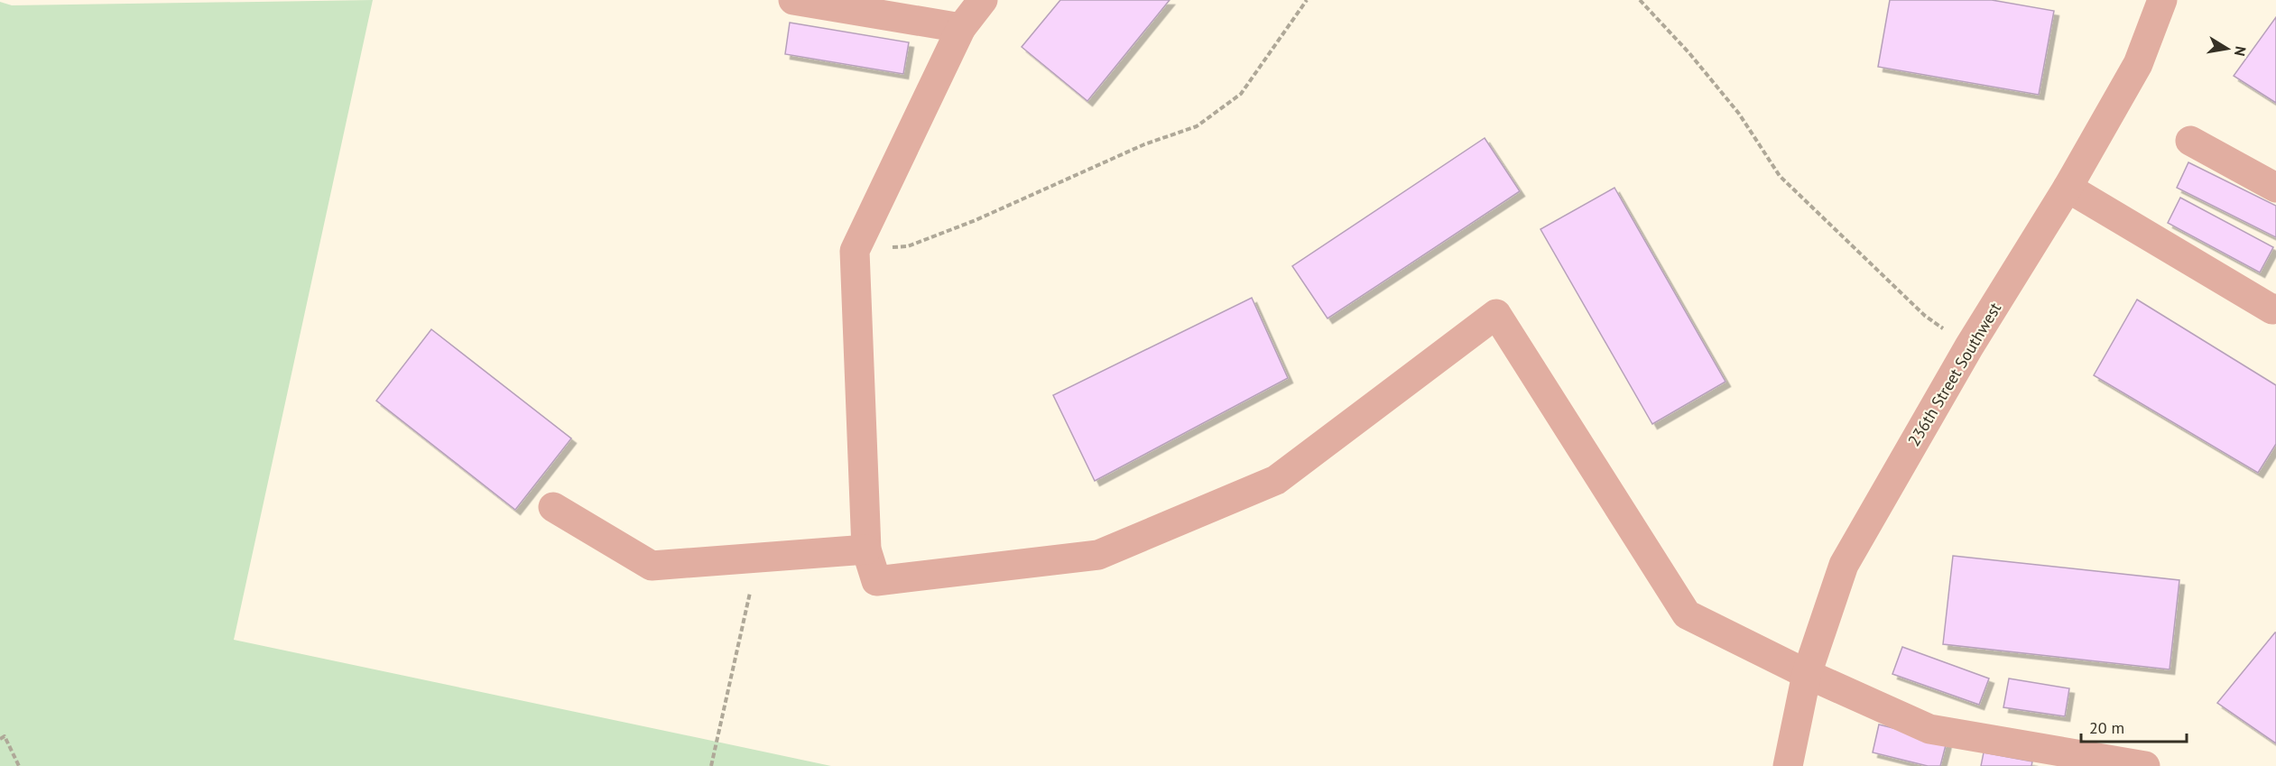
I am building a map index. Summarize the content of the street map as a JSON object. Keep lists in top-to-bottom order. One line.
{"streets":{"street":["236th Street Southwest"]},"scale_bar":"20 m","north":"right"}
